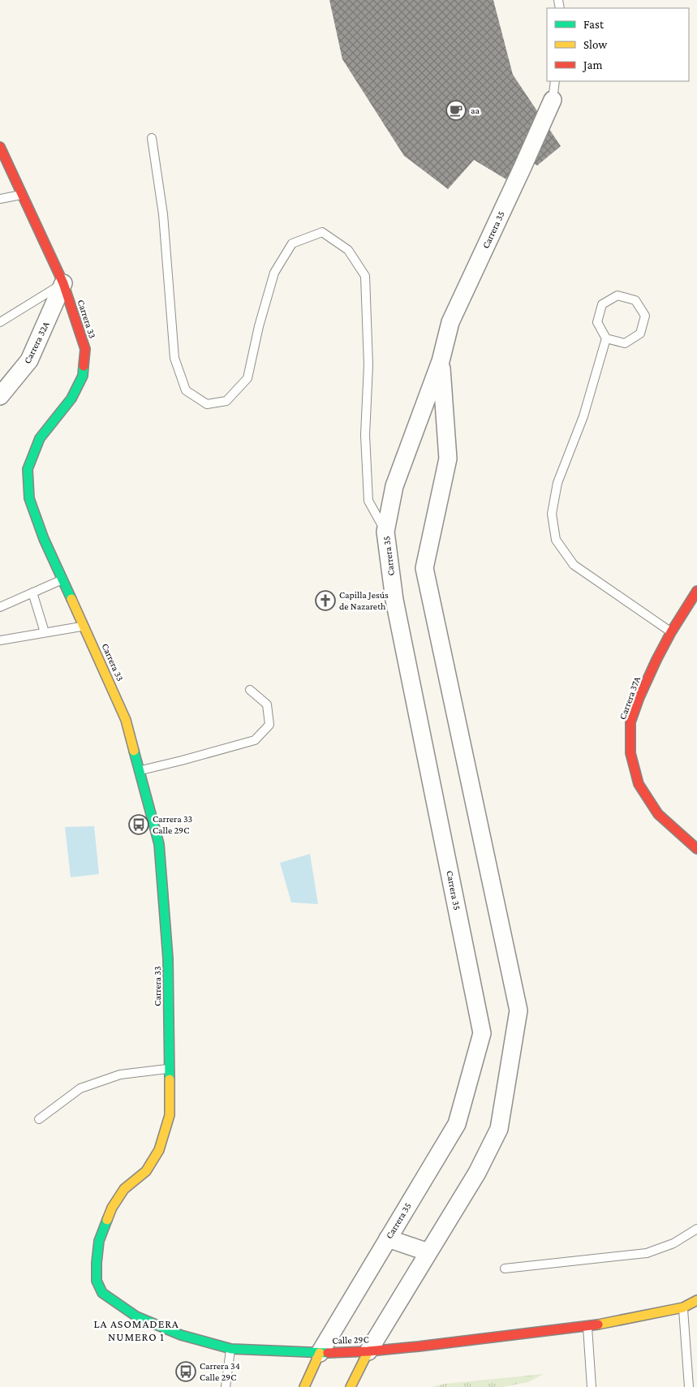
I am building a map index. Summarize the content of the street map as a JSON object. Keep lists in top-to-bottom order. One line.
{"streets":{"street":["Carrera 35","Carrera 33","Carrera 32A","Carrera 37A","Calle 29C"]},"crossings":[["Carrera 35","Calle 29C"],["Carrera 33","Carrera 32A"],["Carrera 33","Calle 29C"]],"districts":["LA ASOMADERA NUMERO 1"],"places":{"cafe":["aa"],"church":["Capilla Jesús de Nazareth"],"bus stop":["Carrera 33 Calle 29C","Carrera 34 Calle 29C"]},"legend":["Fast","Slow","Jam"]}
